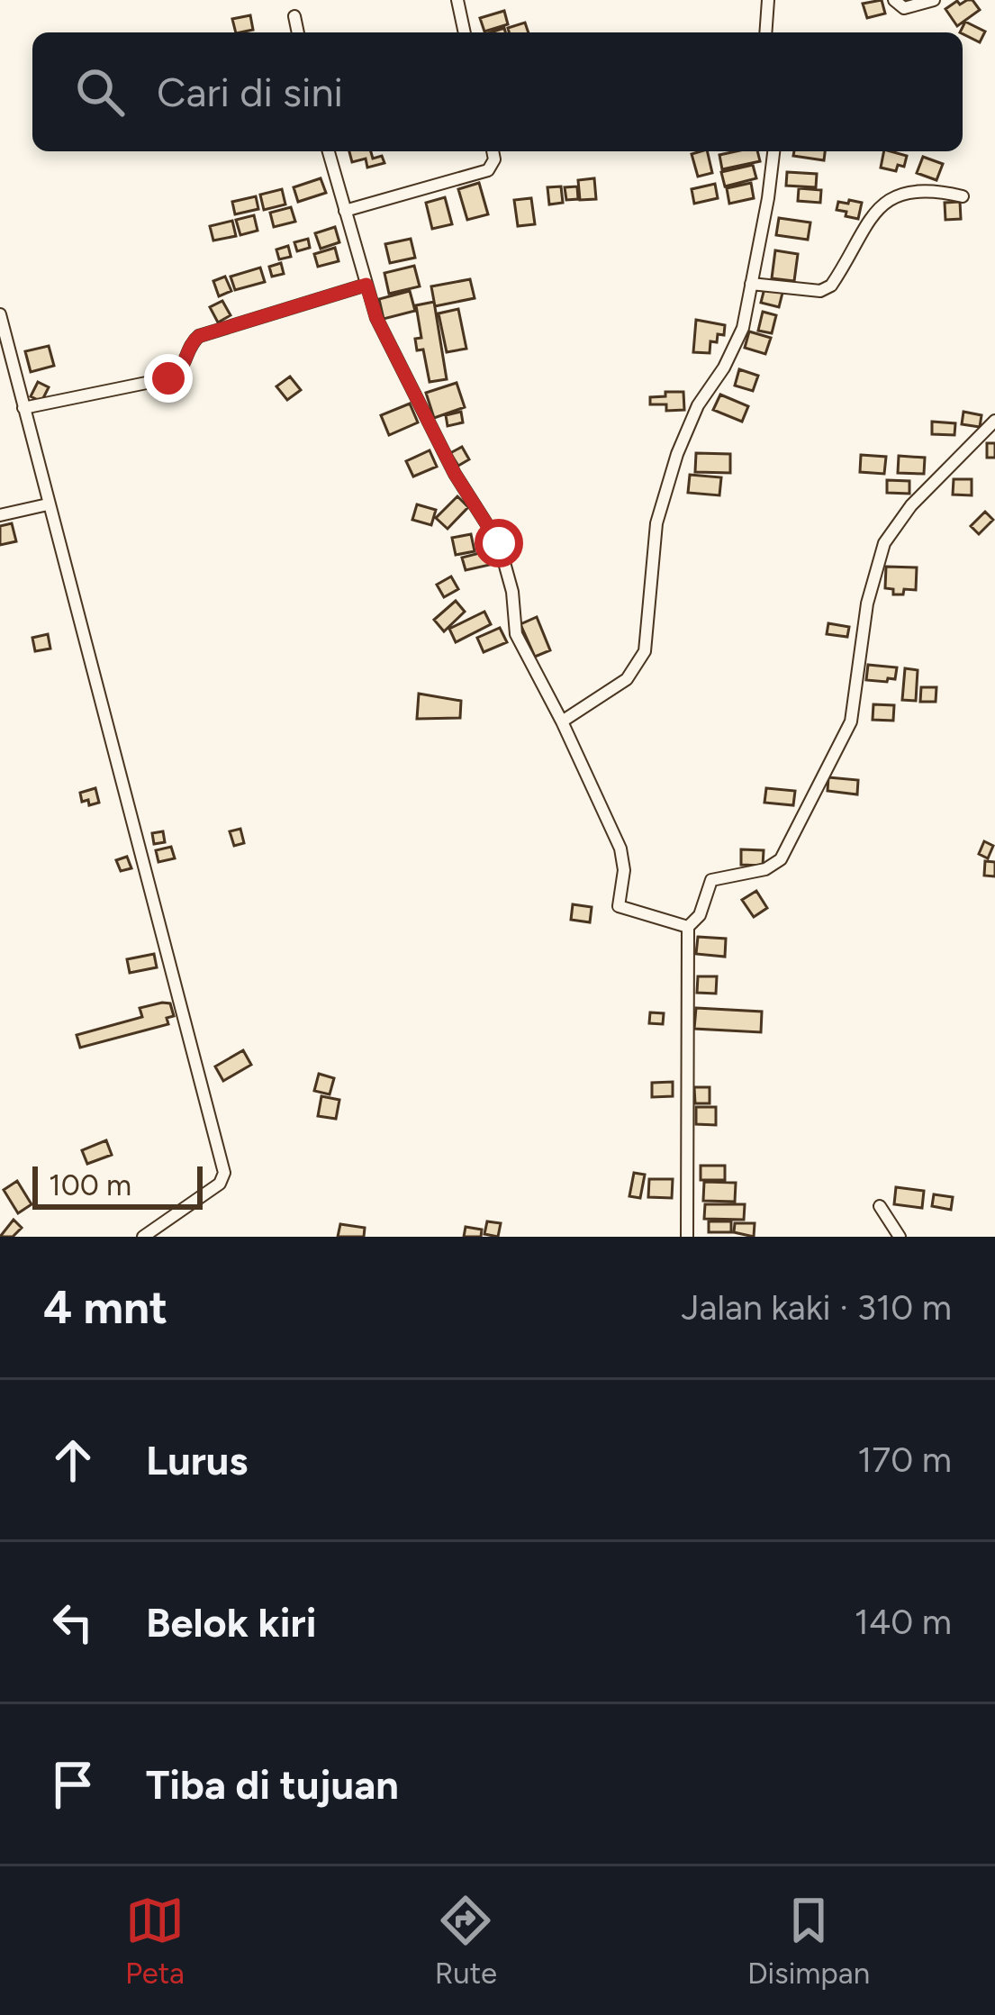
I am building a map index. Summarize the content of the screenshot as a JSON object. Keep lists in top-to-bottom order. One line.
{"scale_bar":"100 m","page":{"search":"Cari di sini","scale":"100 m","heading":["4 mnt","Jalan kaki · 310 m"],"list":[["Lurus","170 m"],["Belok kiri","140 m"],"Tiba di tujuan"],"nav":["Peta","Rute","Disimpan"]}}
